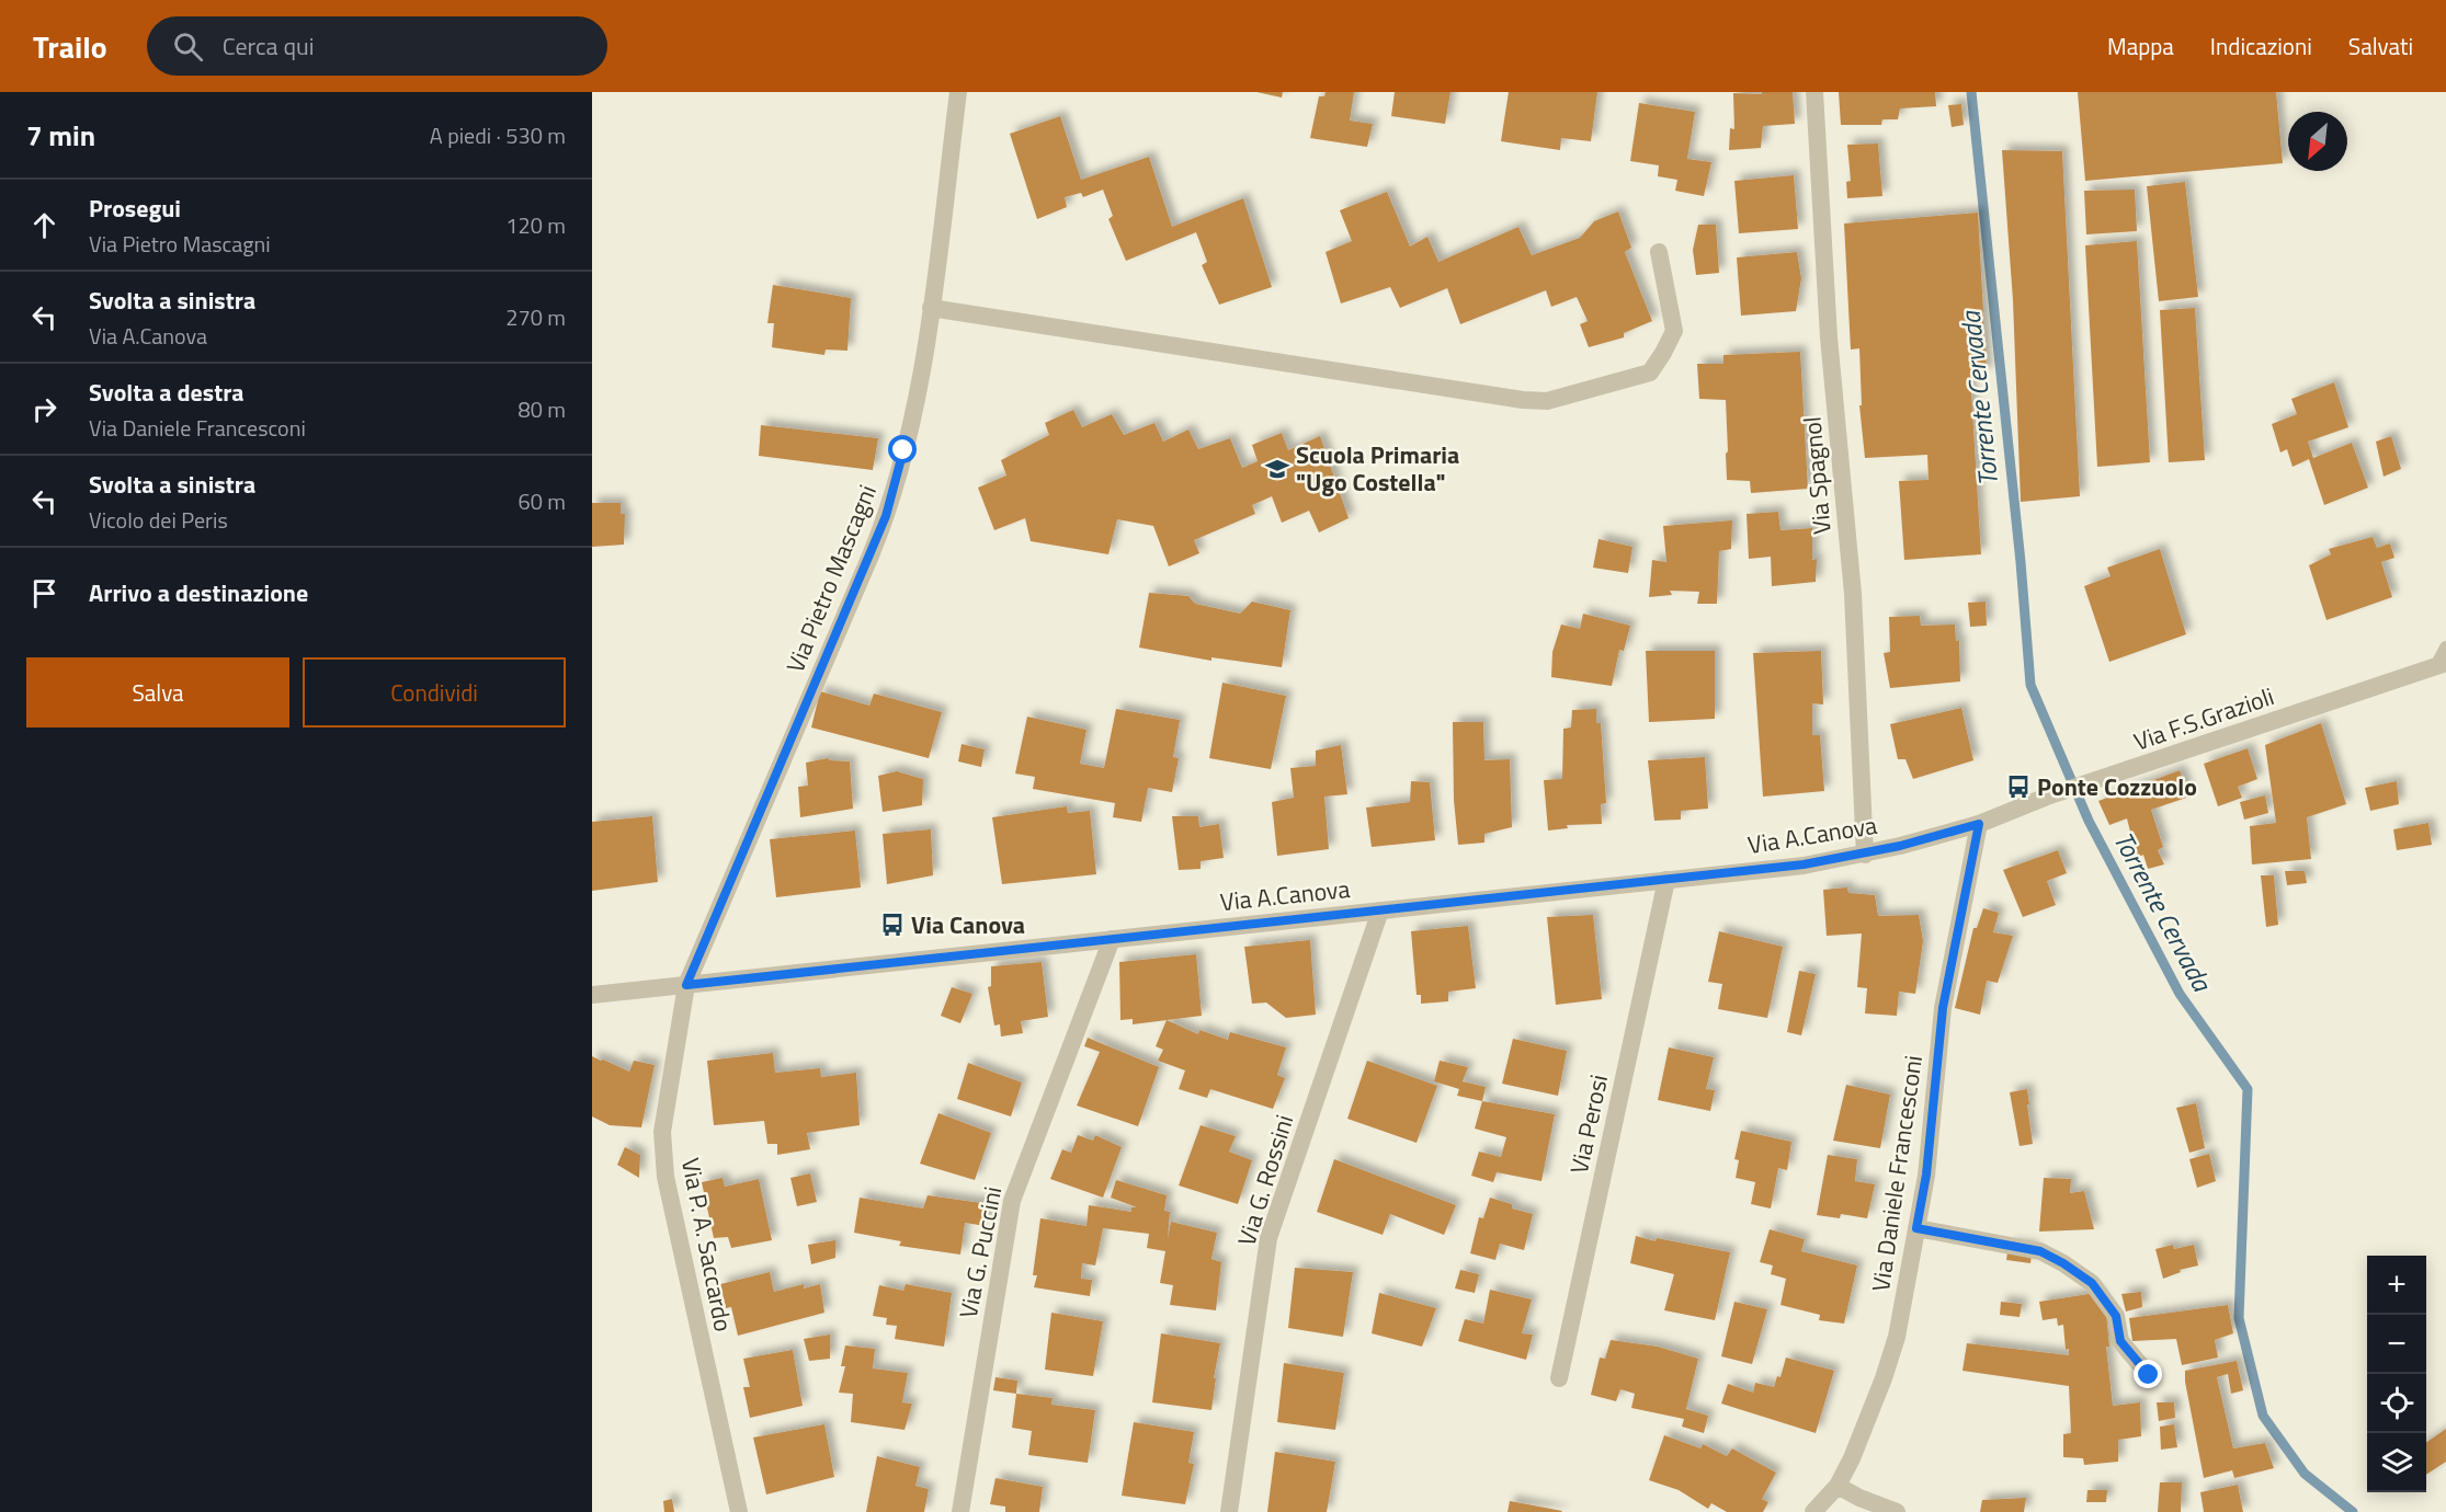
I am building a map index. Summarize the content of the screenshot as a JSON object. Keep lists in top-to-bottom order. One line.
{"streets":{"street":["Via Spagnol","Via Pietro Mascagni","Via F.S.Grazioli","Via A.Canova","Via Perosi","Via Daniele Francesconi","Via G. Rossini","Via P. A. Saccardo","Via G. Puccini"]},"crossings":[["Via Spagnol","Via A.Canova"],["Via Pietro Mascagni","Via A.Canova"],["Via Pietro Mascagni","Via P. A. Saccardo"],["Via F.S.Grazioli","Via A.Canova"],["Via F.S.Grazioli","Via Daniele Francesconi"],["Via A.Canova","Via Perosi"],["Via A.Canova","Via Daniele Francesconi"],["Via A.Canova","Via G. Rossini"],["Via A.Canova","Via P. A. Saccardo"],["Via A.Canova","Via G. Puccini"]],"water":["Torrente Cervada"],"places":{"school or university":["Scuola Primaria \"Ugo Costella\""],"bus stop":["Ponte Cozzuolo","Via Canova"]},"north":"bottom left","page":{"header":"Trailo","search":"Cerca qui","nav":["Mappa","Indicazioni","Salvati"],"heading":["7 min","A piedi · 530 m"],"list":[["Prosegui","Via Pietro Mascagni","120 m"],["Svolta a sinistra","Via A.Canova","270 m"],["Svolta a destra","Via Daniele Francesconi","80 m"],["Svolta a sinistra","Vicolo dei Peris","60 m"],"Arrivo a destinazione"],"buttons":["Salva","Condividi"],"map_buttons":["+","−"]}}
